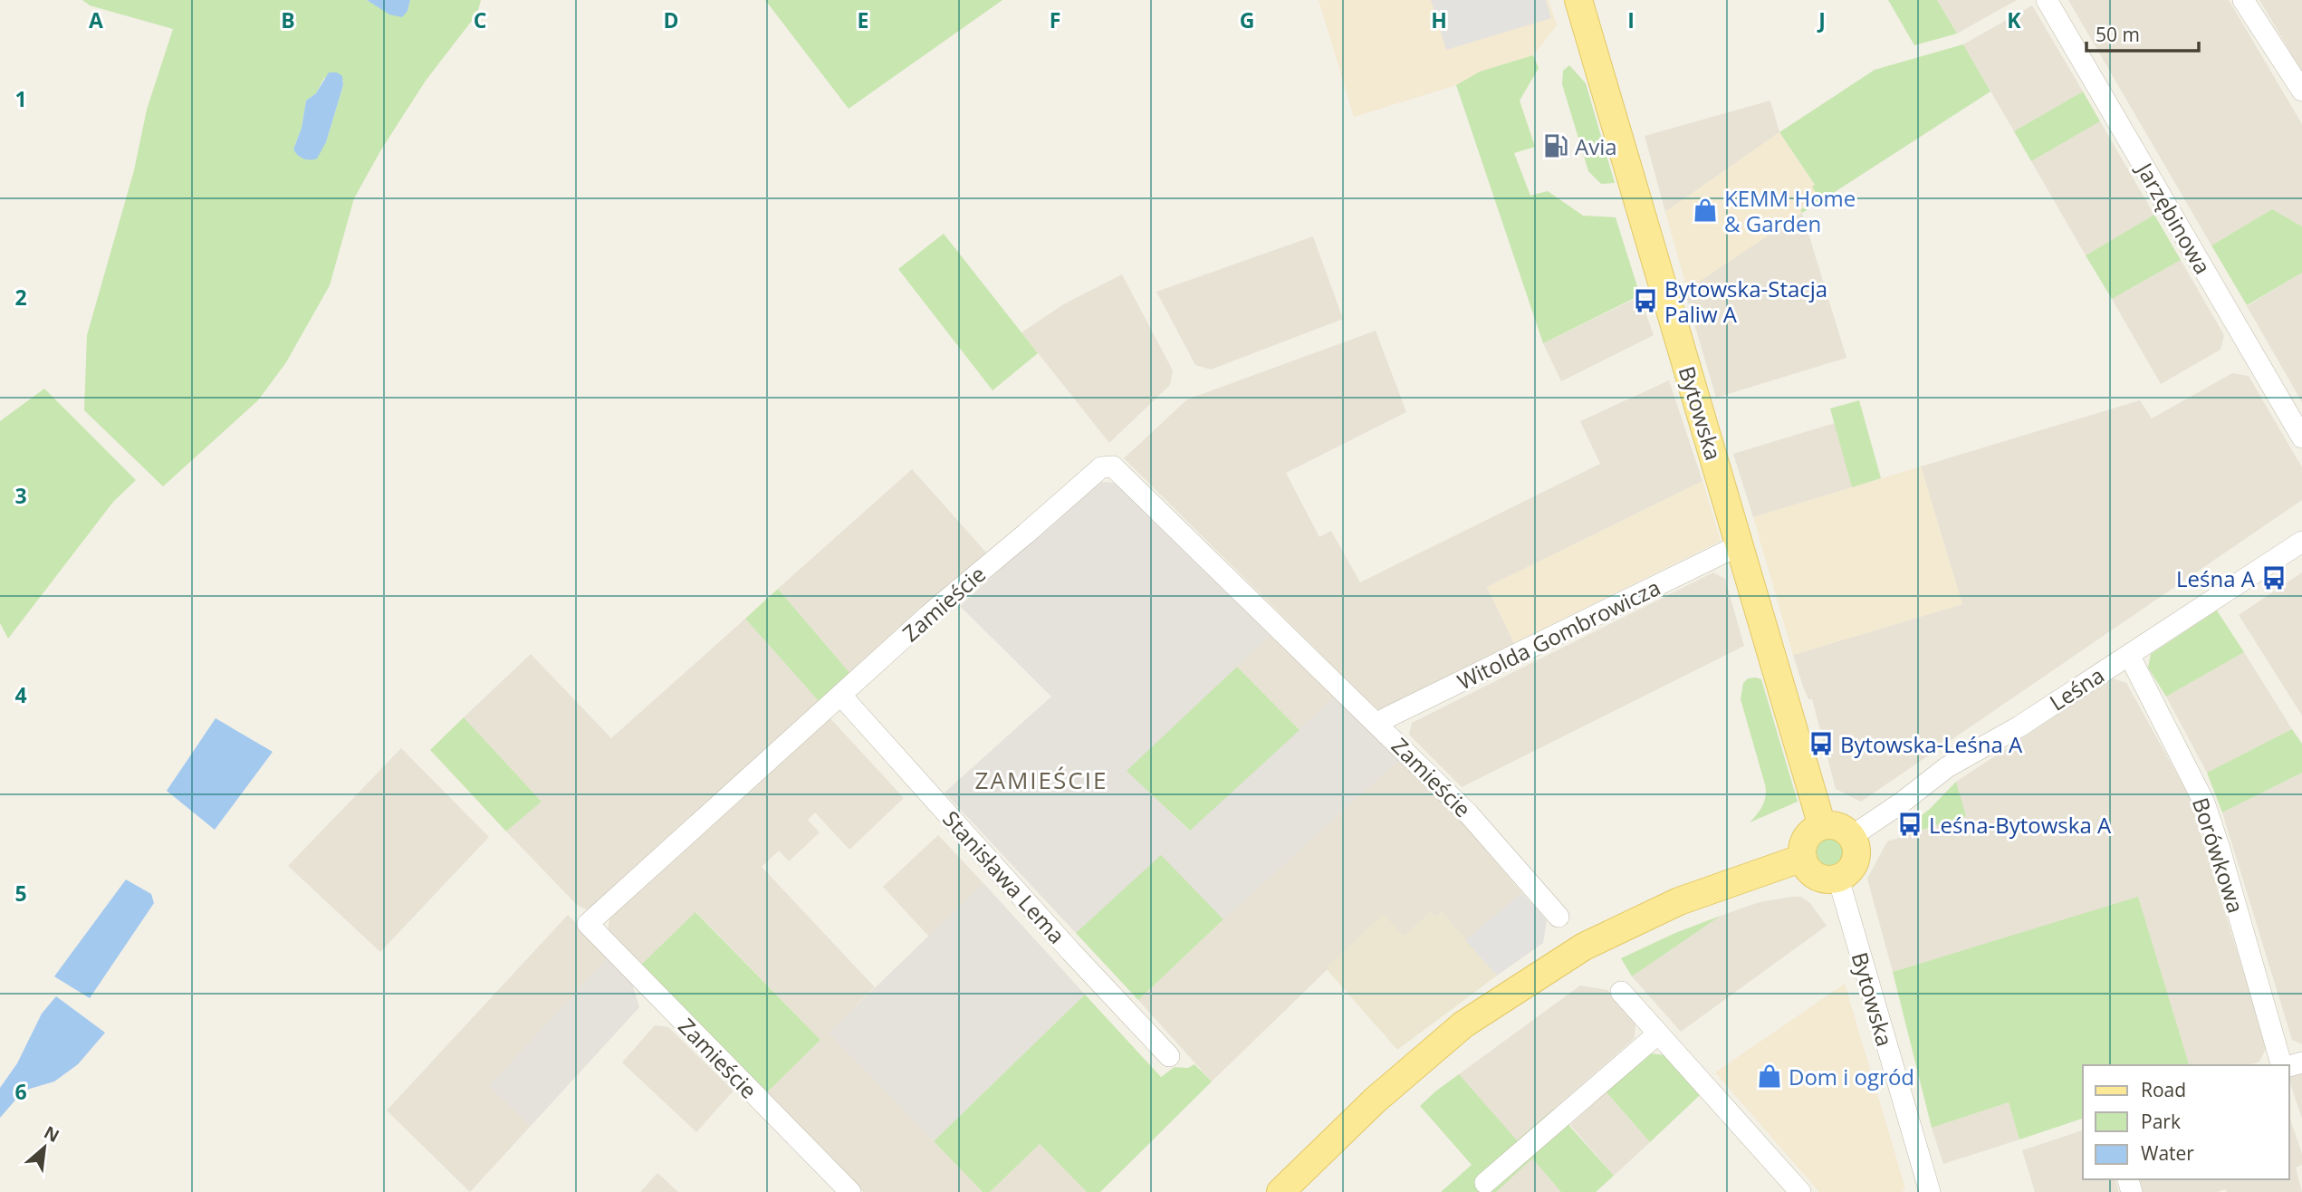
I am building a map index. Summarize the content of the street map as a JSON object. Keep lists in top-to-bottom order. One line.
{"streets":{"main road":["Bytowska"],"street":["Jarzębinowa","Zamieście","Witolda Gombrowicza","Leśna","Borówkowa","Stanisława Lema"]},"crossings":[["Bytowska","Witolda Gombrowicza"],["Bytowska","Leśna"],["Zamieście","Witolda Gombrowicza"],["Zamieście","Stanisława Lema"],["Leśna","Borówkowa"]],"districts":["ZAMIEŚCIE"],"places":{"fuel station":["Avia"],"shop":["KEMM Home & Garden","Dom i ogród"],"bus stop":["Bytowska-Stacja Paliw A","Leśna A","Bytowska-Leśna A","Leśna-Bytowska A"]},"legend":["Road","Park","Water"],"scale_bar":"50 m","north":"top right","grid":{"columns":["A","B","C","D","E","F","G","H","I","J","K"],"rows":["1","2","3","4","5","6"]}}
